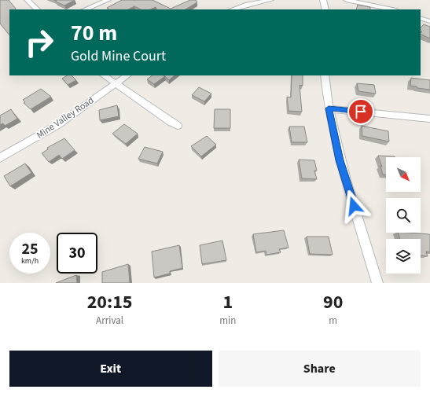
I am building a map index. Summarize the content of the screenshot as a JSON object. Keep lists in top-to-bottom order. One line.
{"streets":{"street":["Mine Valley Road"]},"north":"bottom right","page":{"turn":["70 m","Gold Mine Court"],"speed":"25 km/h","limit":"30","eta":["20:15","Arrival","1","min","90","m"],"buttons":["Exit","Share"]}}
